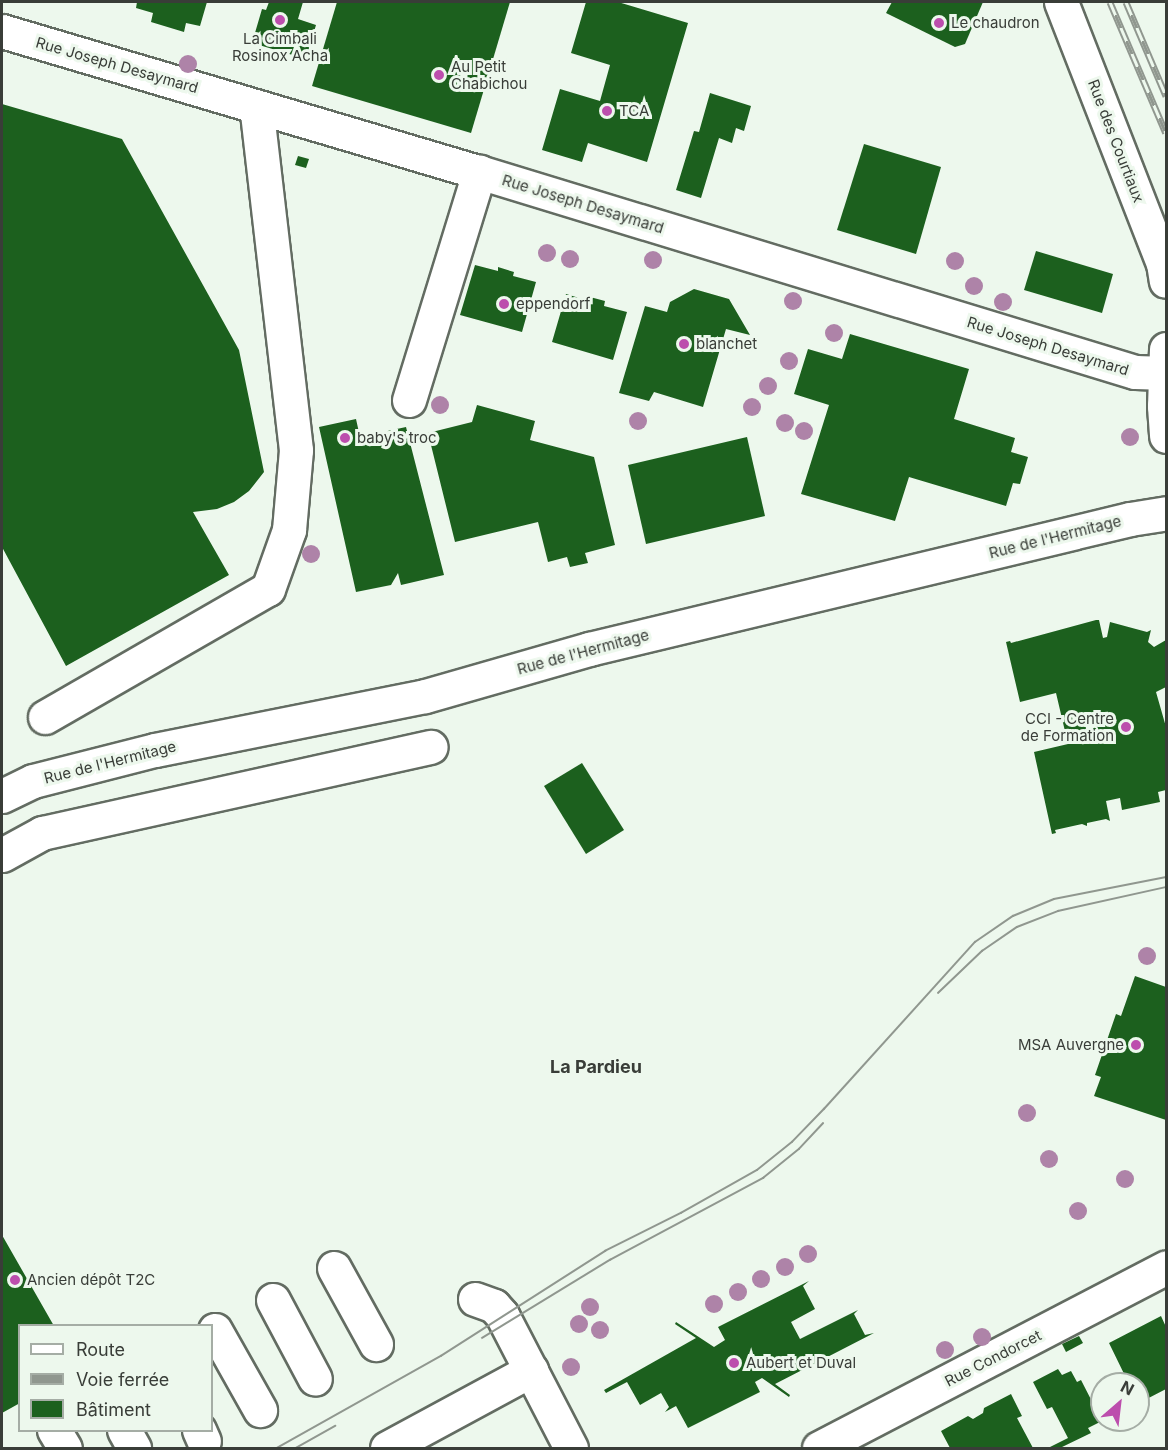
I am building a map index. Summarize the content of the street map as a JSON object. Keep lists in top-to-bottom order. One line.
{"streets":{"street":["Rue Joseph Desaymard","Rue des Courtiaux","Rue de l'Hermitage","Rue Condorcet"]},"districts":["La Pardieu"],"places":["La Cimbali Rosinox Acha","Le chaudron","Au Petit Chabichou","TCA","eppendorf","blanchet","baby's troc","CCI - Centre de Formation","MSA Auvergne","Ancien dépôt T2C","Aubert et Duval"],"legend":["Route","Voie ferrée","Bâtiment"],"north":"top right"}
